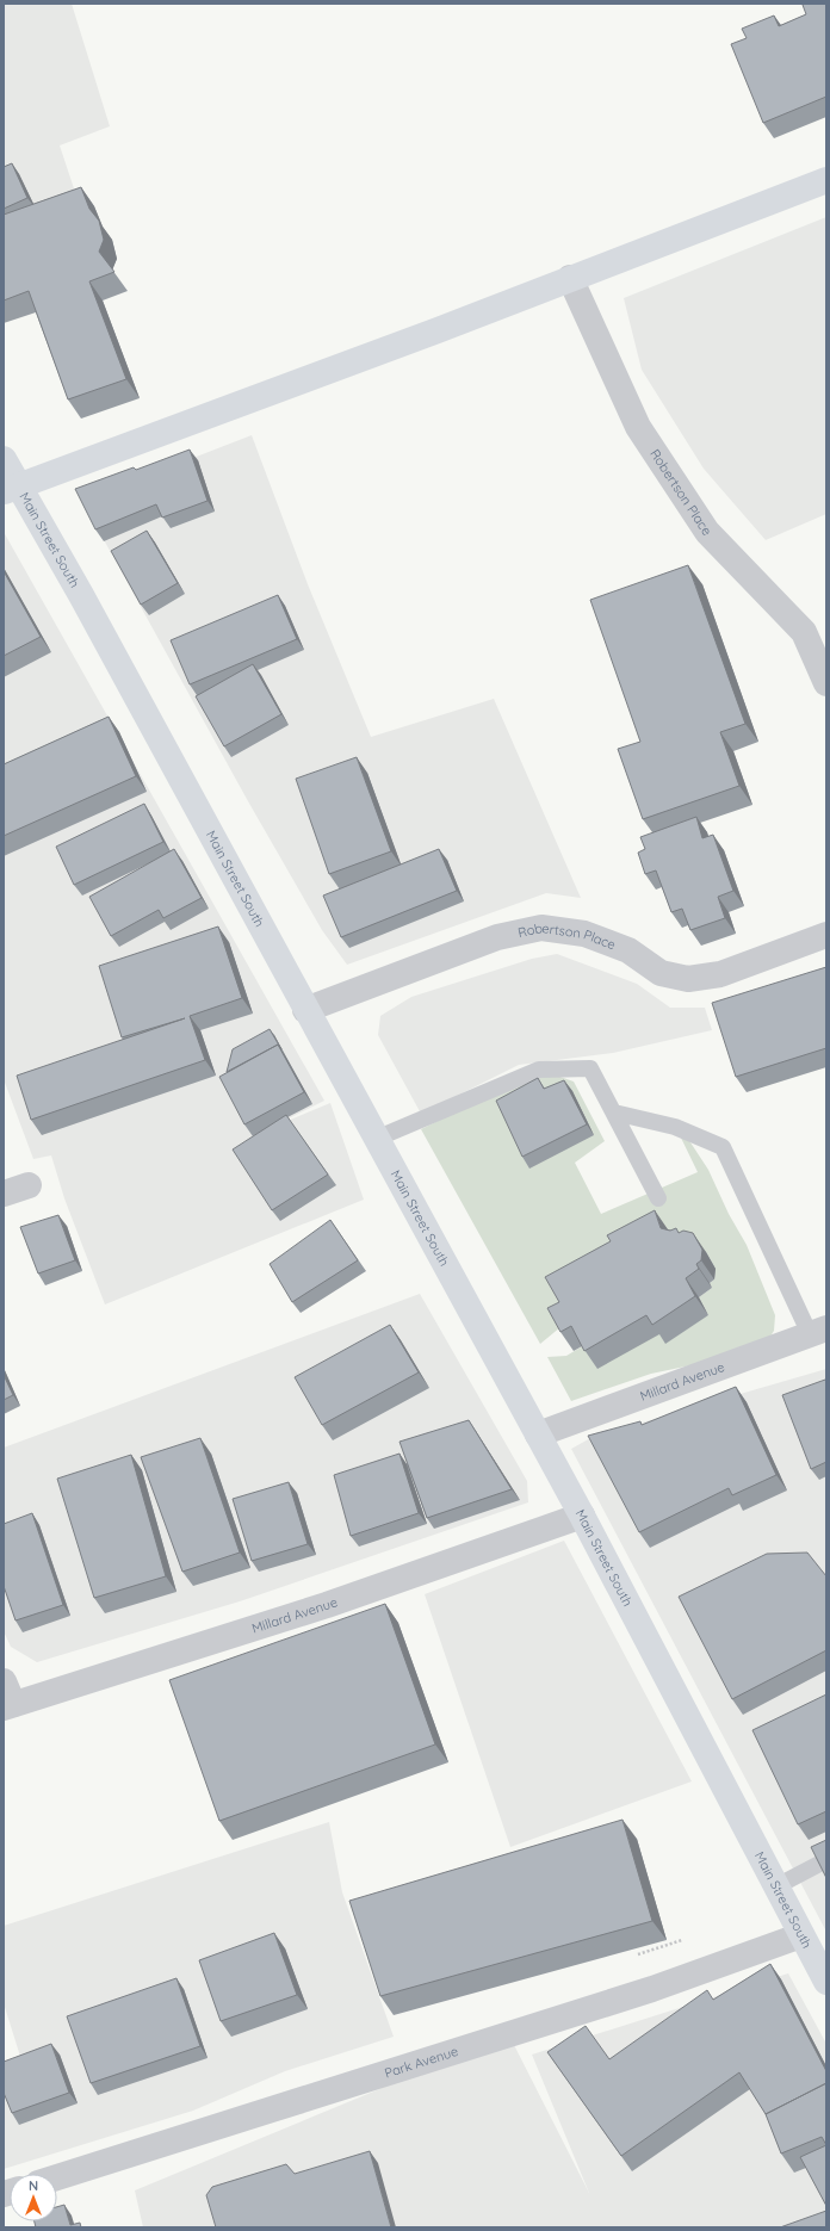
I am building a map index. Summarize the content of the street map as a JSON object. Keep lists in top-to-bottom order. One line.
{"streets":{"main road":["Main Street South"],"street":["Robertson Place","Millard Avenue","Park Avenue"]},"crossings":[["Robertson Place","Main Street South"],["Main Street South","Millard Avenue"],["Main Street South","Park Avenue"]],"north":"top"}
